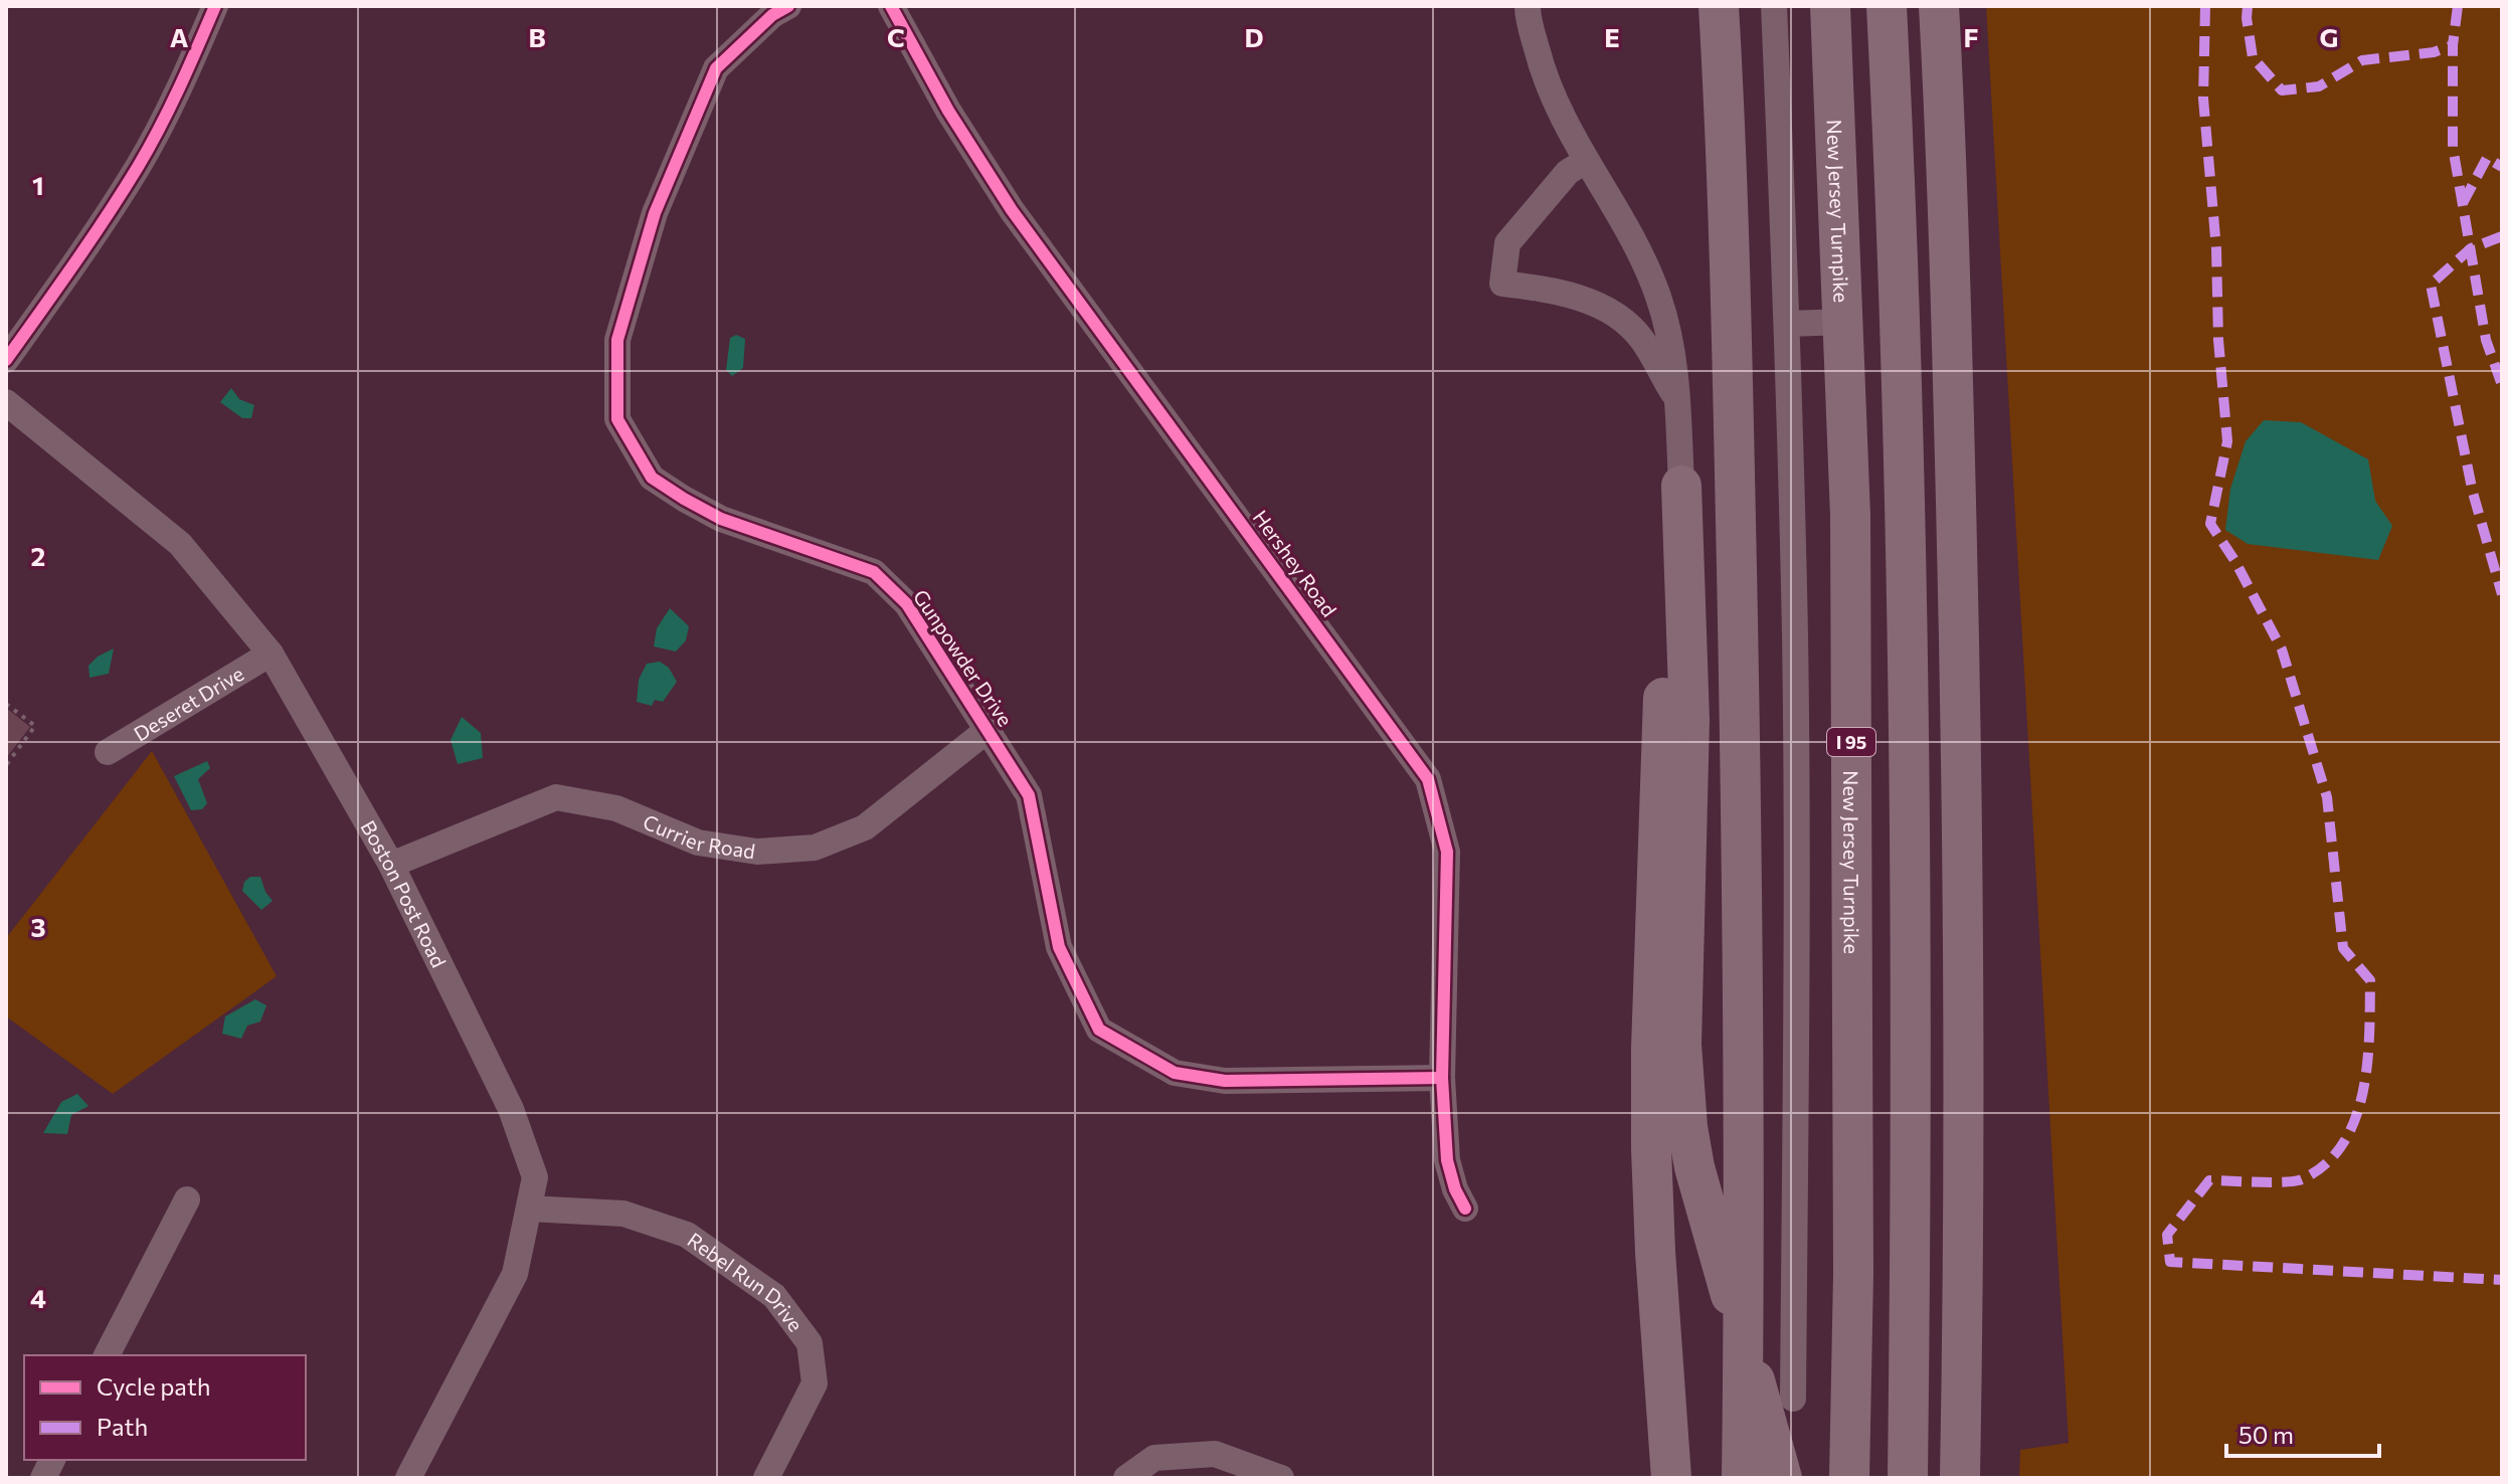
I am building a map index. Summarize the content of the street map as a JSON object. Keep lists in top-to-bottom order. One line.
{"streets":{"highway":["New Jersey Turnpike","I 95"],"street":["Hershey Road","Gunpowder Drive","Deseret Drive","Currier Road","Boston Post Road","Rebel Run Drive"]},"crossings":[["Hershey Road","Gunpowder Drive"],["Gunpowder Drive","Currier Road"],["Deseret Drive","Boston Post Road"],["Currier Road","Boston Post Road"],["Boston Post Road","Rebel Run Drive"]],"legend":["Cycle path","Path"],"scale_bar":"50 m","grid":{"columns":["A","B","C","D","E","F","G"],"rows":["1","2","3","4"]}}
